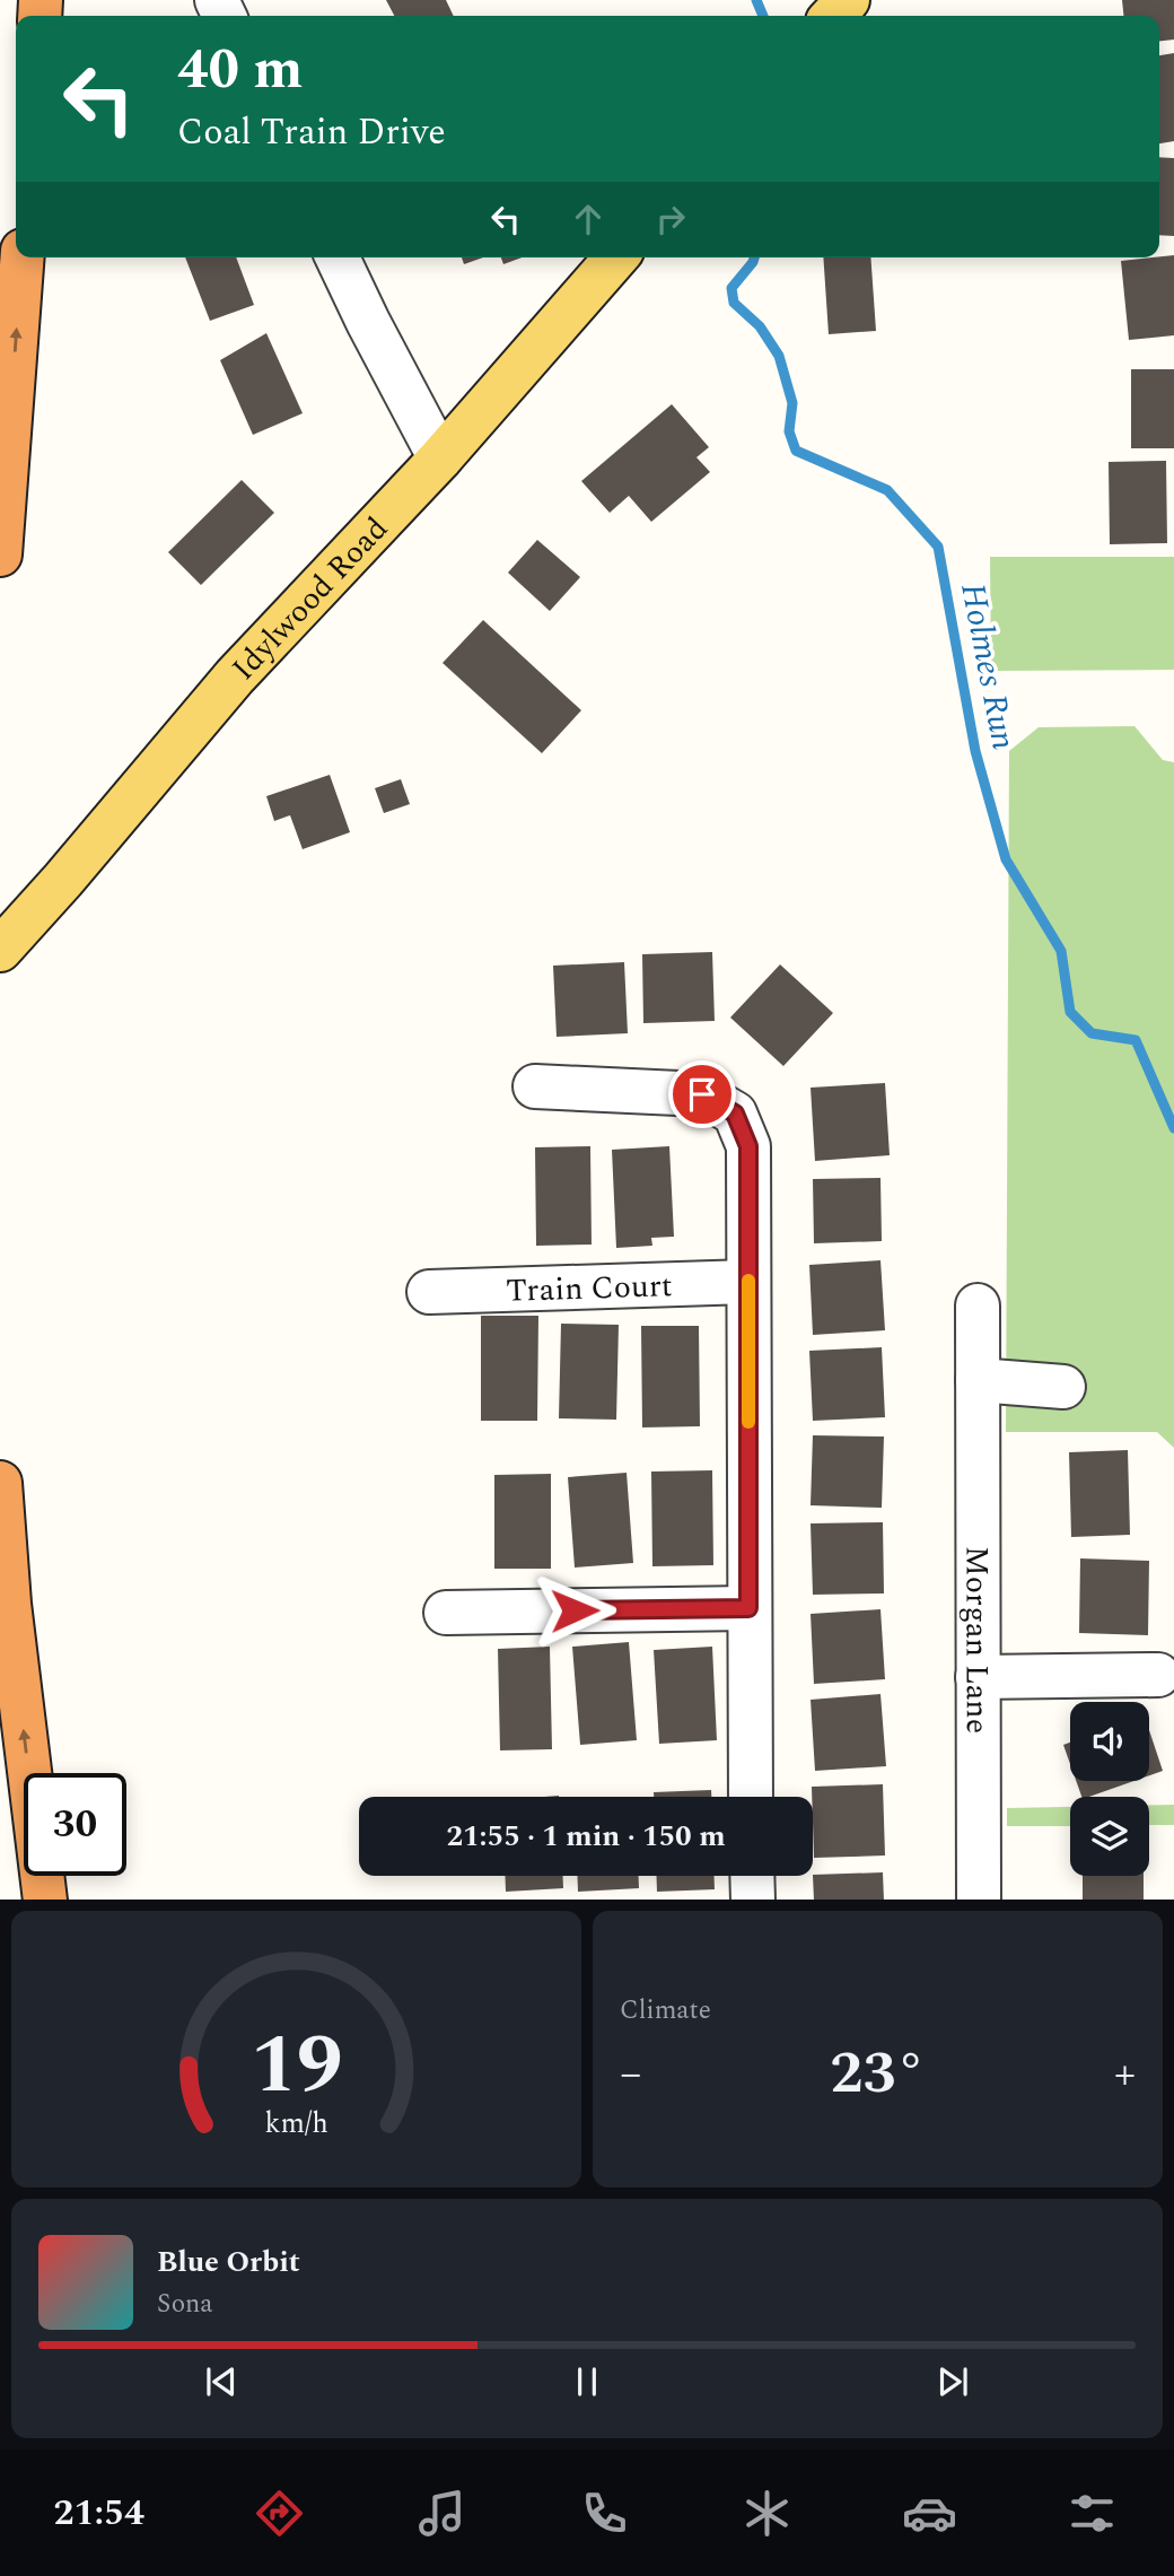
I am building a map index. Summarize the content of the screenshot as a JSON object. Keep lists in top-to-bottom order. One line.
{"streets":{"main road":["Idylwood Road"],"street":["Train Court","Morgan Lane"]},"water":["Holmes Run"],"page":{"turn":["40 m","Coal Train Drive"],"limit":"30","trip":"21:55 · 1 min · 150 m","tile":"Climate","heat":["−","23°","+"],"song":["Blue Orbit","Sona"],"tabs":"21:54","gauge":["19","km/h"]}}
